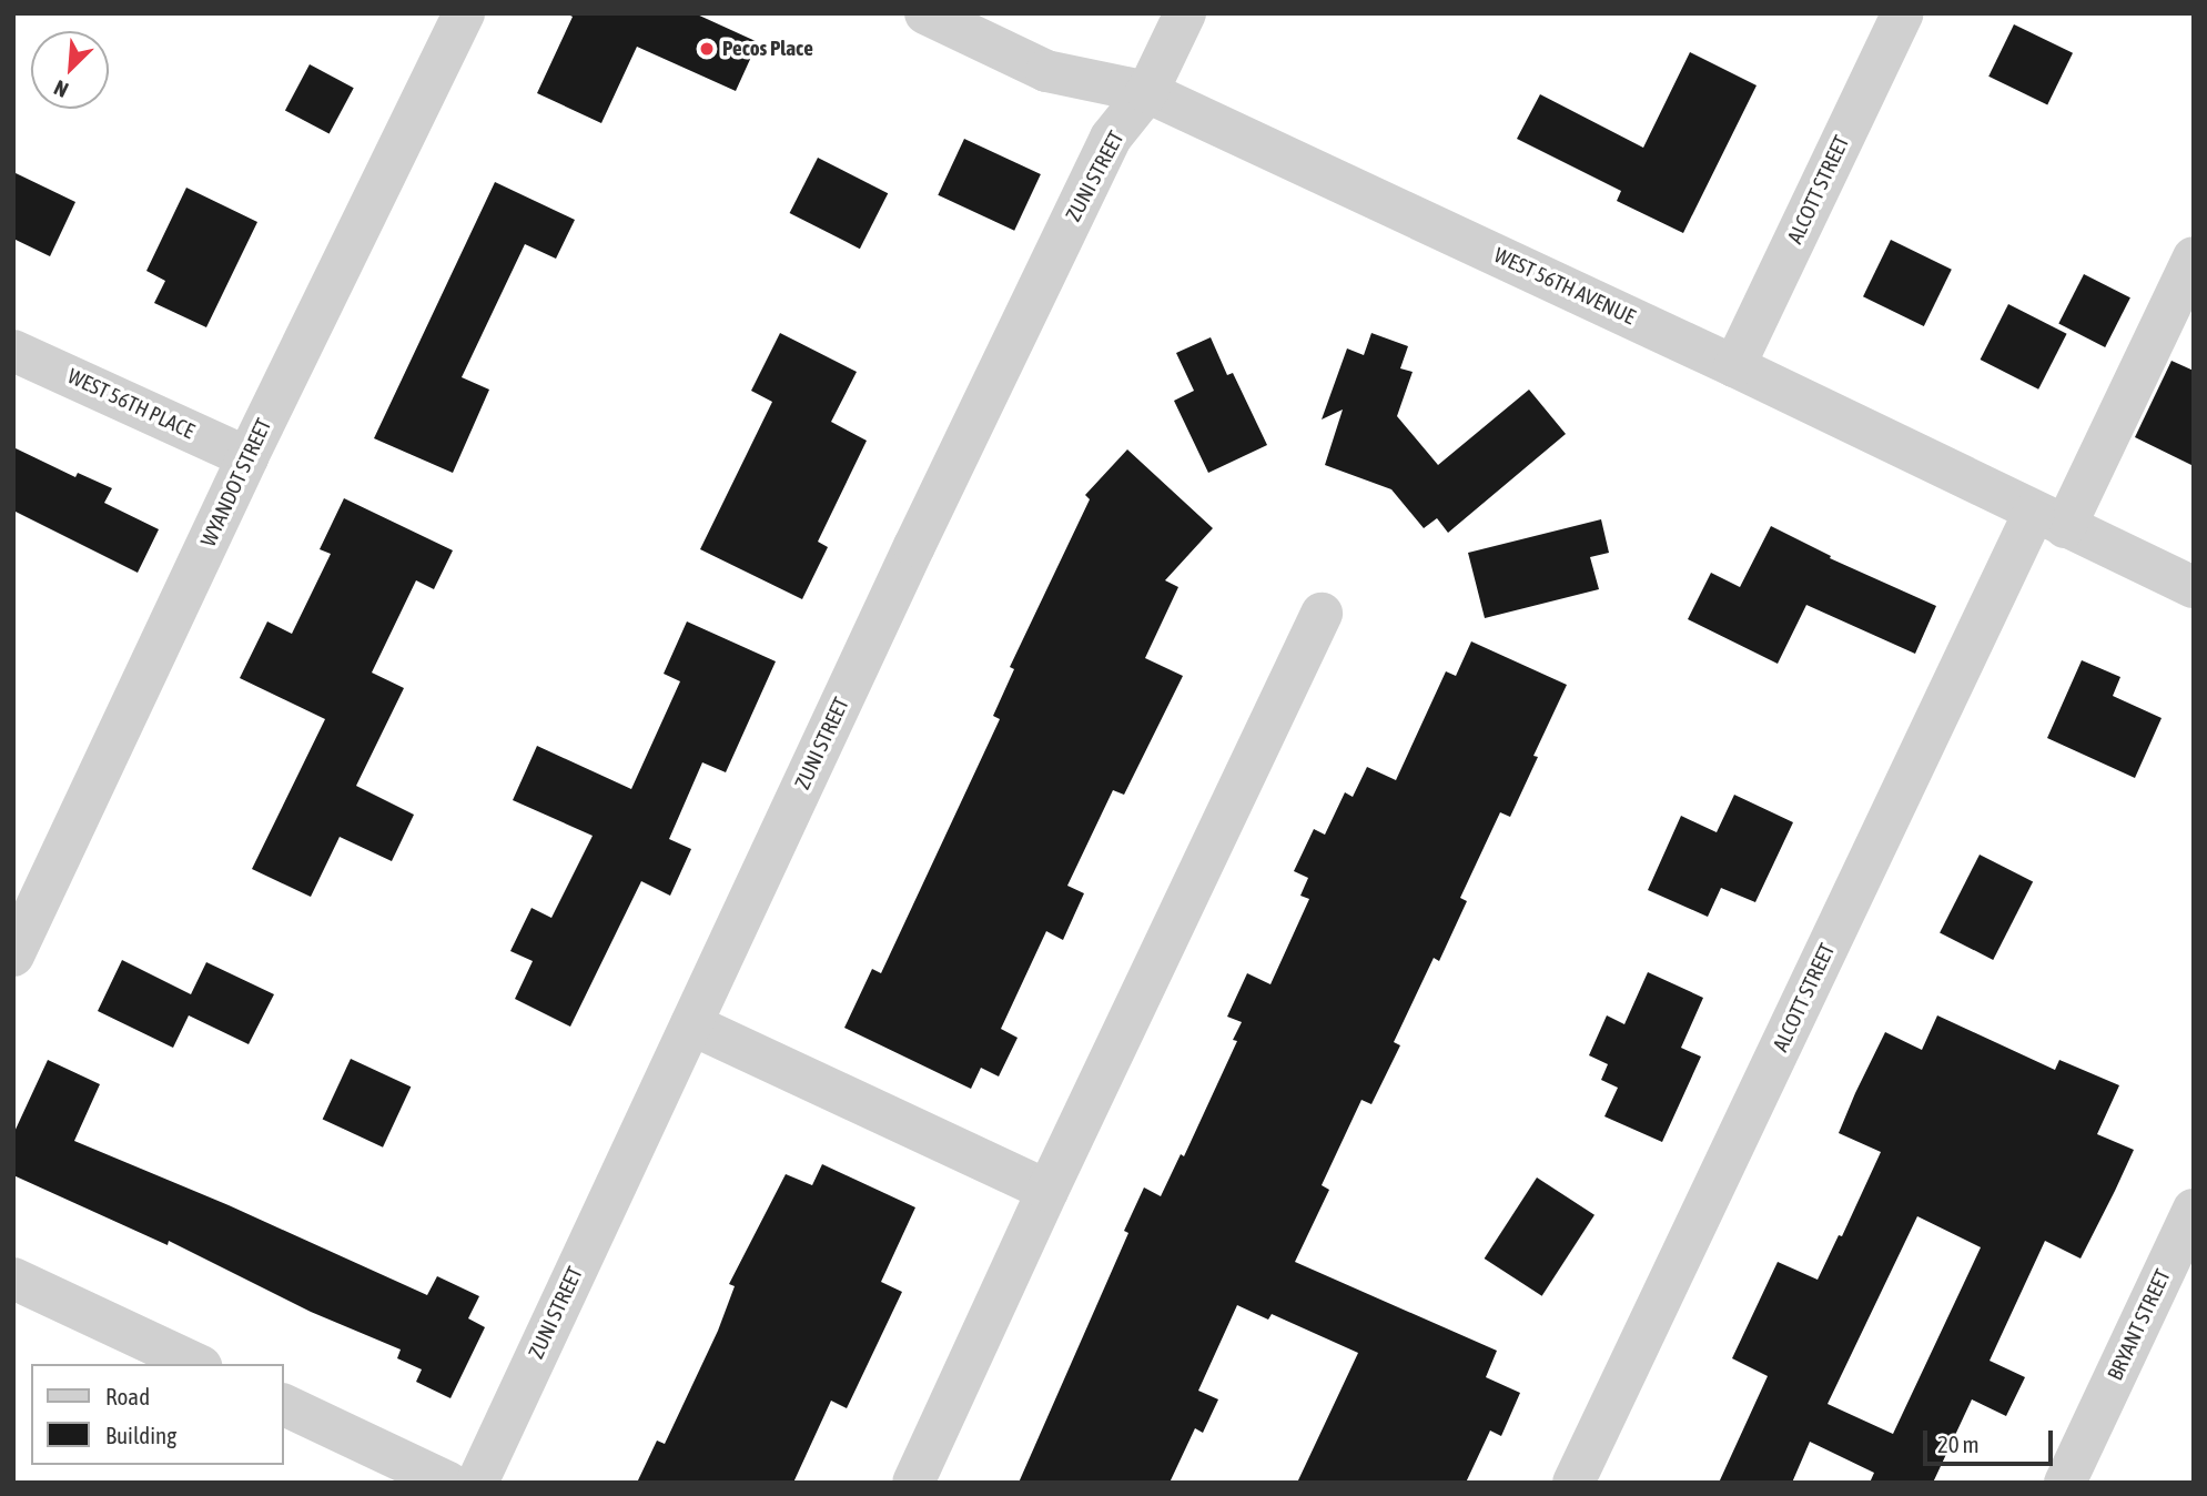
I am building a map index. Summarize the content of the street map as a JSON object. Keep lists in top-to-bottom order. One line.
{"streets":{"street":["ZUNI STREET","ALCOTT STREET","WEST 56TH AVENUE","WEST 56TH PLACE","WYANDOT STREET","BRYANT STREET"]},"crossings":[["ZUNI STREET","WEST 56TH AVENUE"],["ALCOTT STREET","WEST 56TH AVENUE"],["WEST 56TH PLACE","WYANDOT STREET"]],"places":["Pecos Place"],"legend":["Road","Building"],"scale_bar":"20 m","north":"bottom left"}
